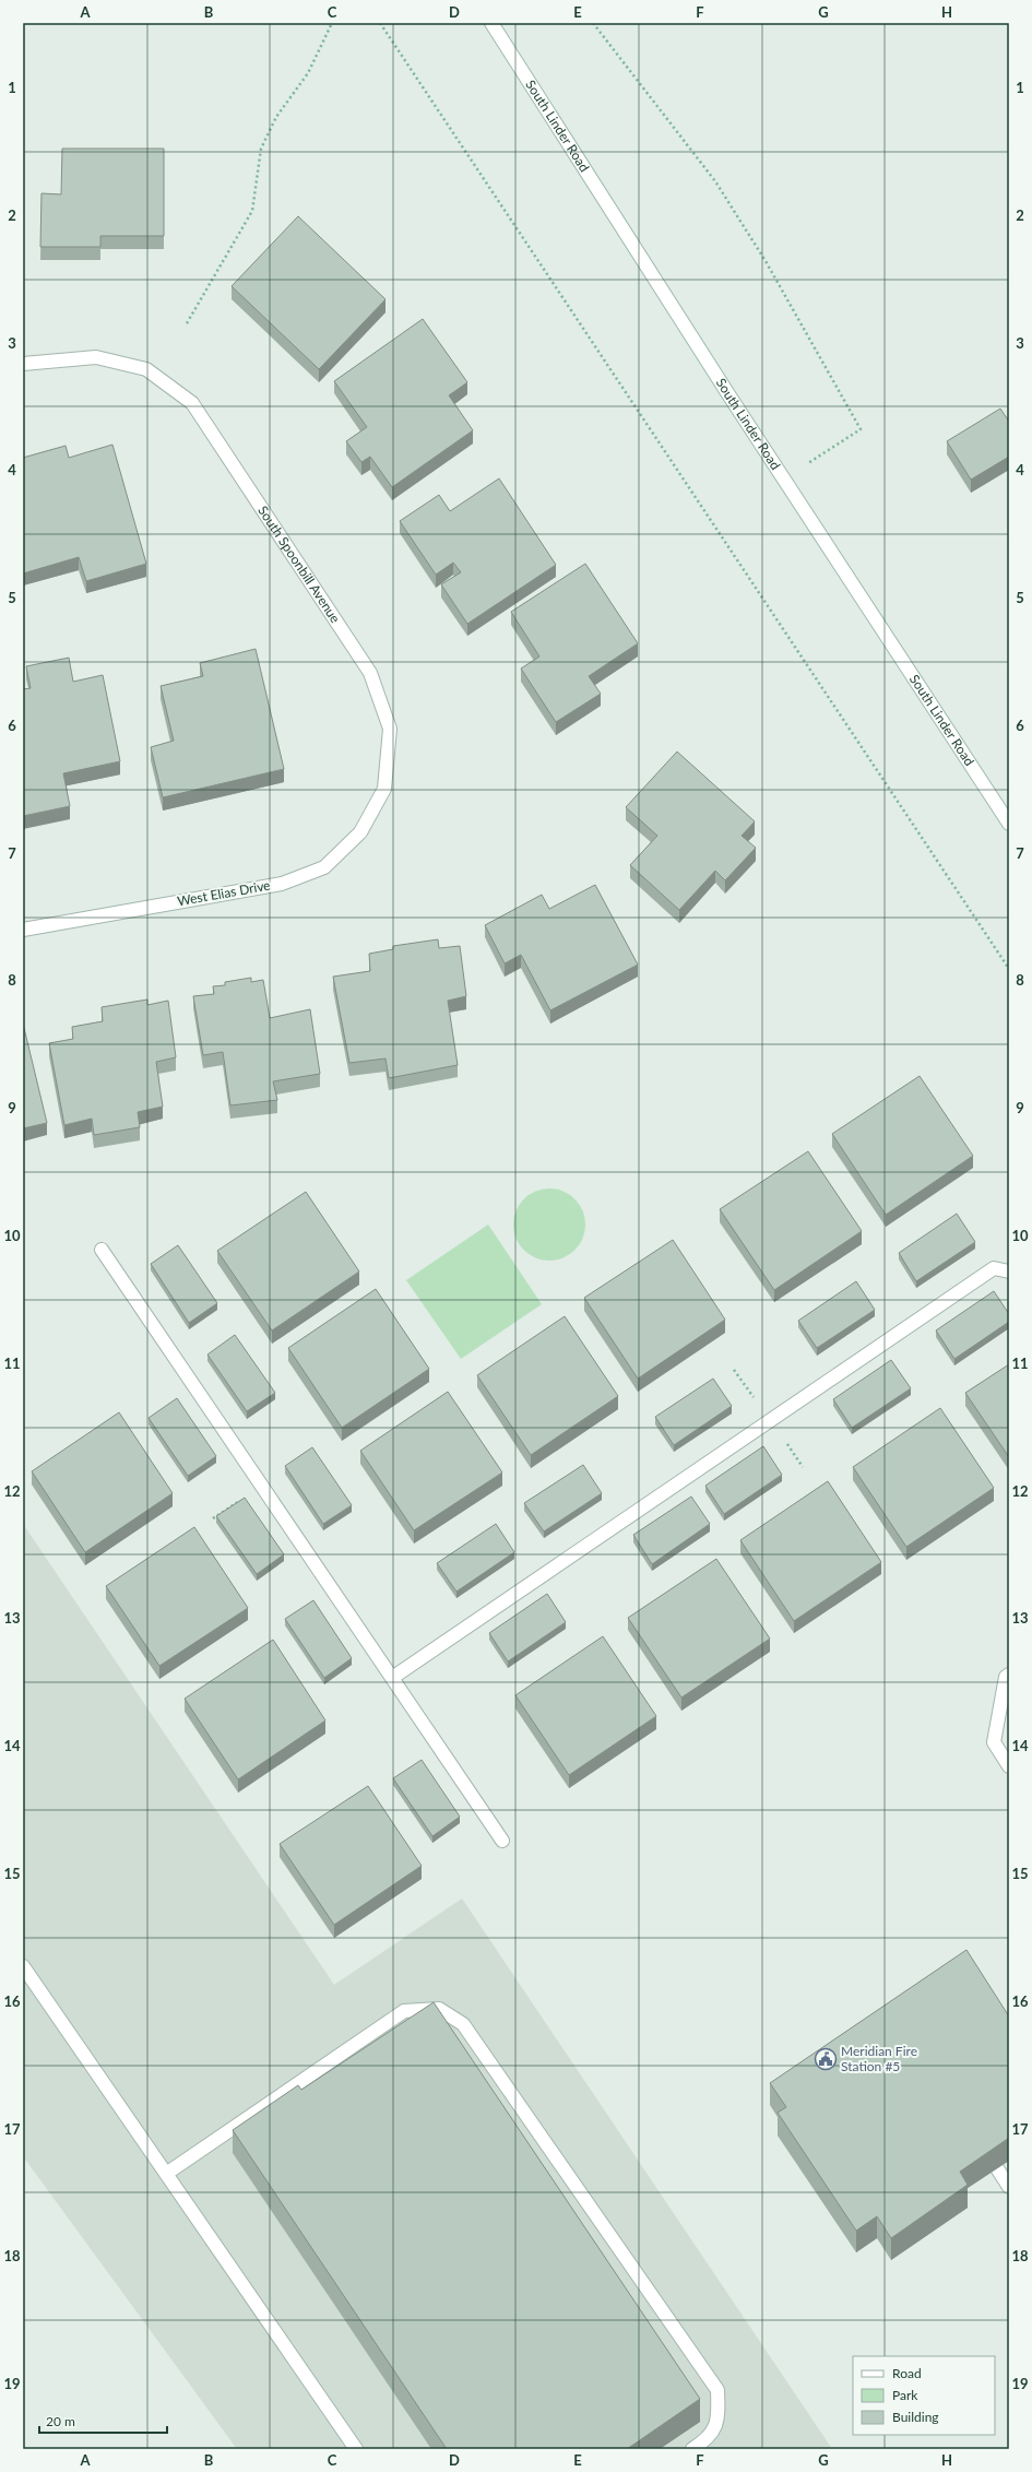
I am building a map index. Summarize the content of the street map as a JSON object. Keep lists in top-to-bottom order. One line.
{"streets":{"street":["South Linder Road","South Spoonbill Avenue","West Elias Drive"]},"crossings":[["South Spoonbill Avenue","West Elias Drive"]],"places":{"public building":["Meridian Fire Station #5"]},"legend":["Road","Park","Building"],"scale_bar":"20 m","grid":{"columns":["A","B","C","D","E","F","G","H"],"rows":["1","2","3","4","5","6","7","8","9","10","11","12","13","14","15","16","17","18","19"]}}
